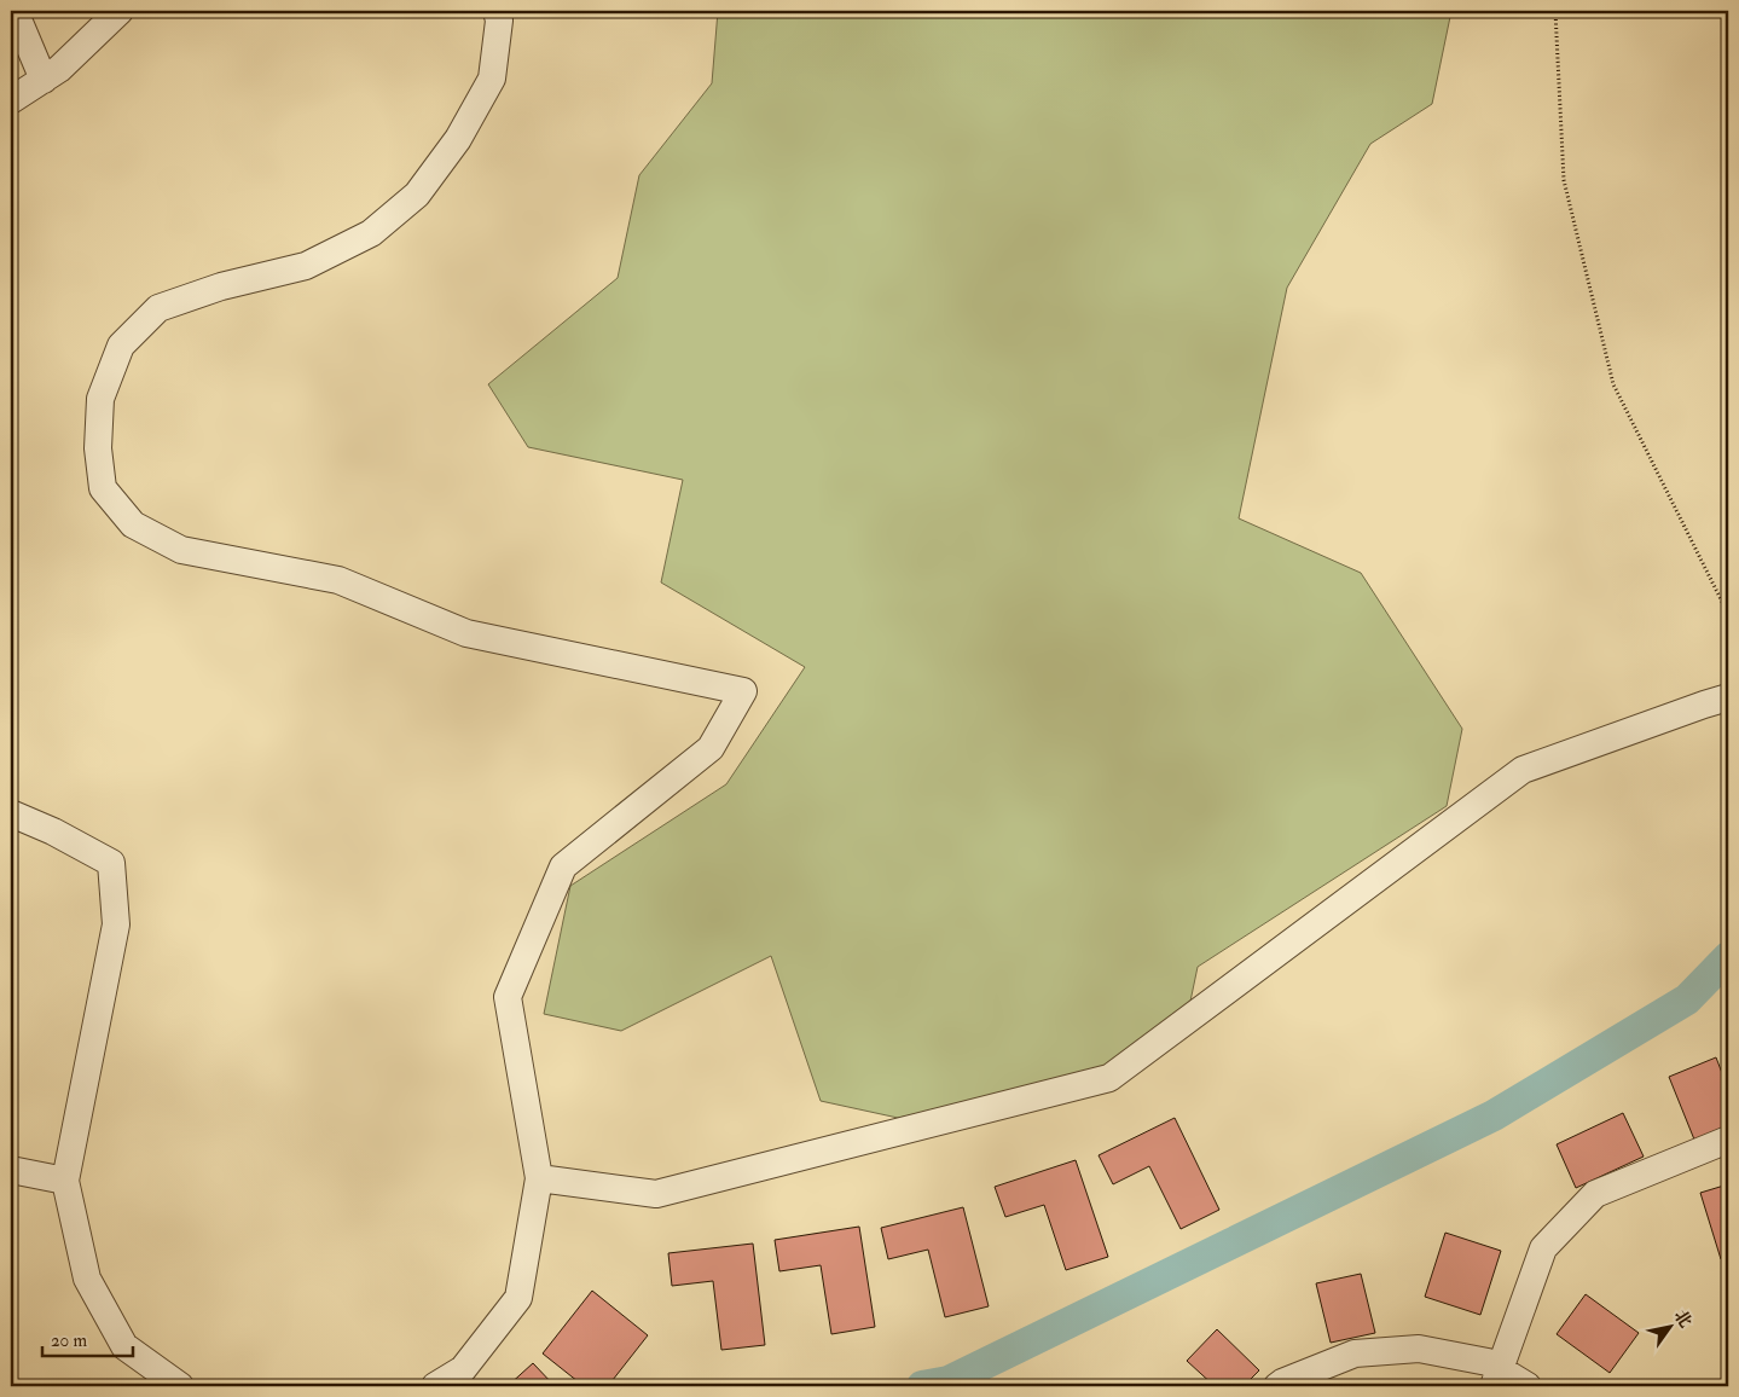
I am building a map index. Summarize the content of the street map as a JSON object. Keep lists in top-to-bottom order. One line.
{"scale_bar":"20 m","north":"top right"}
